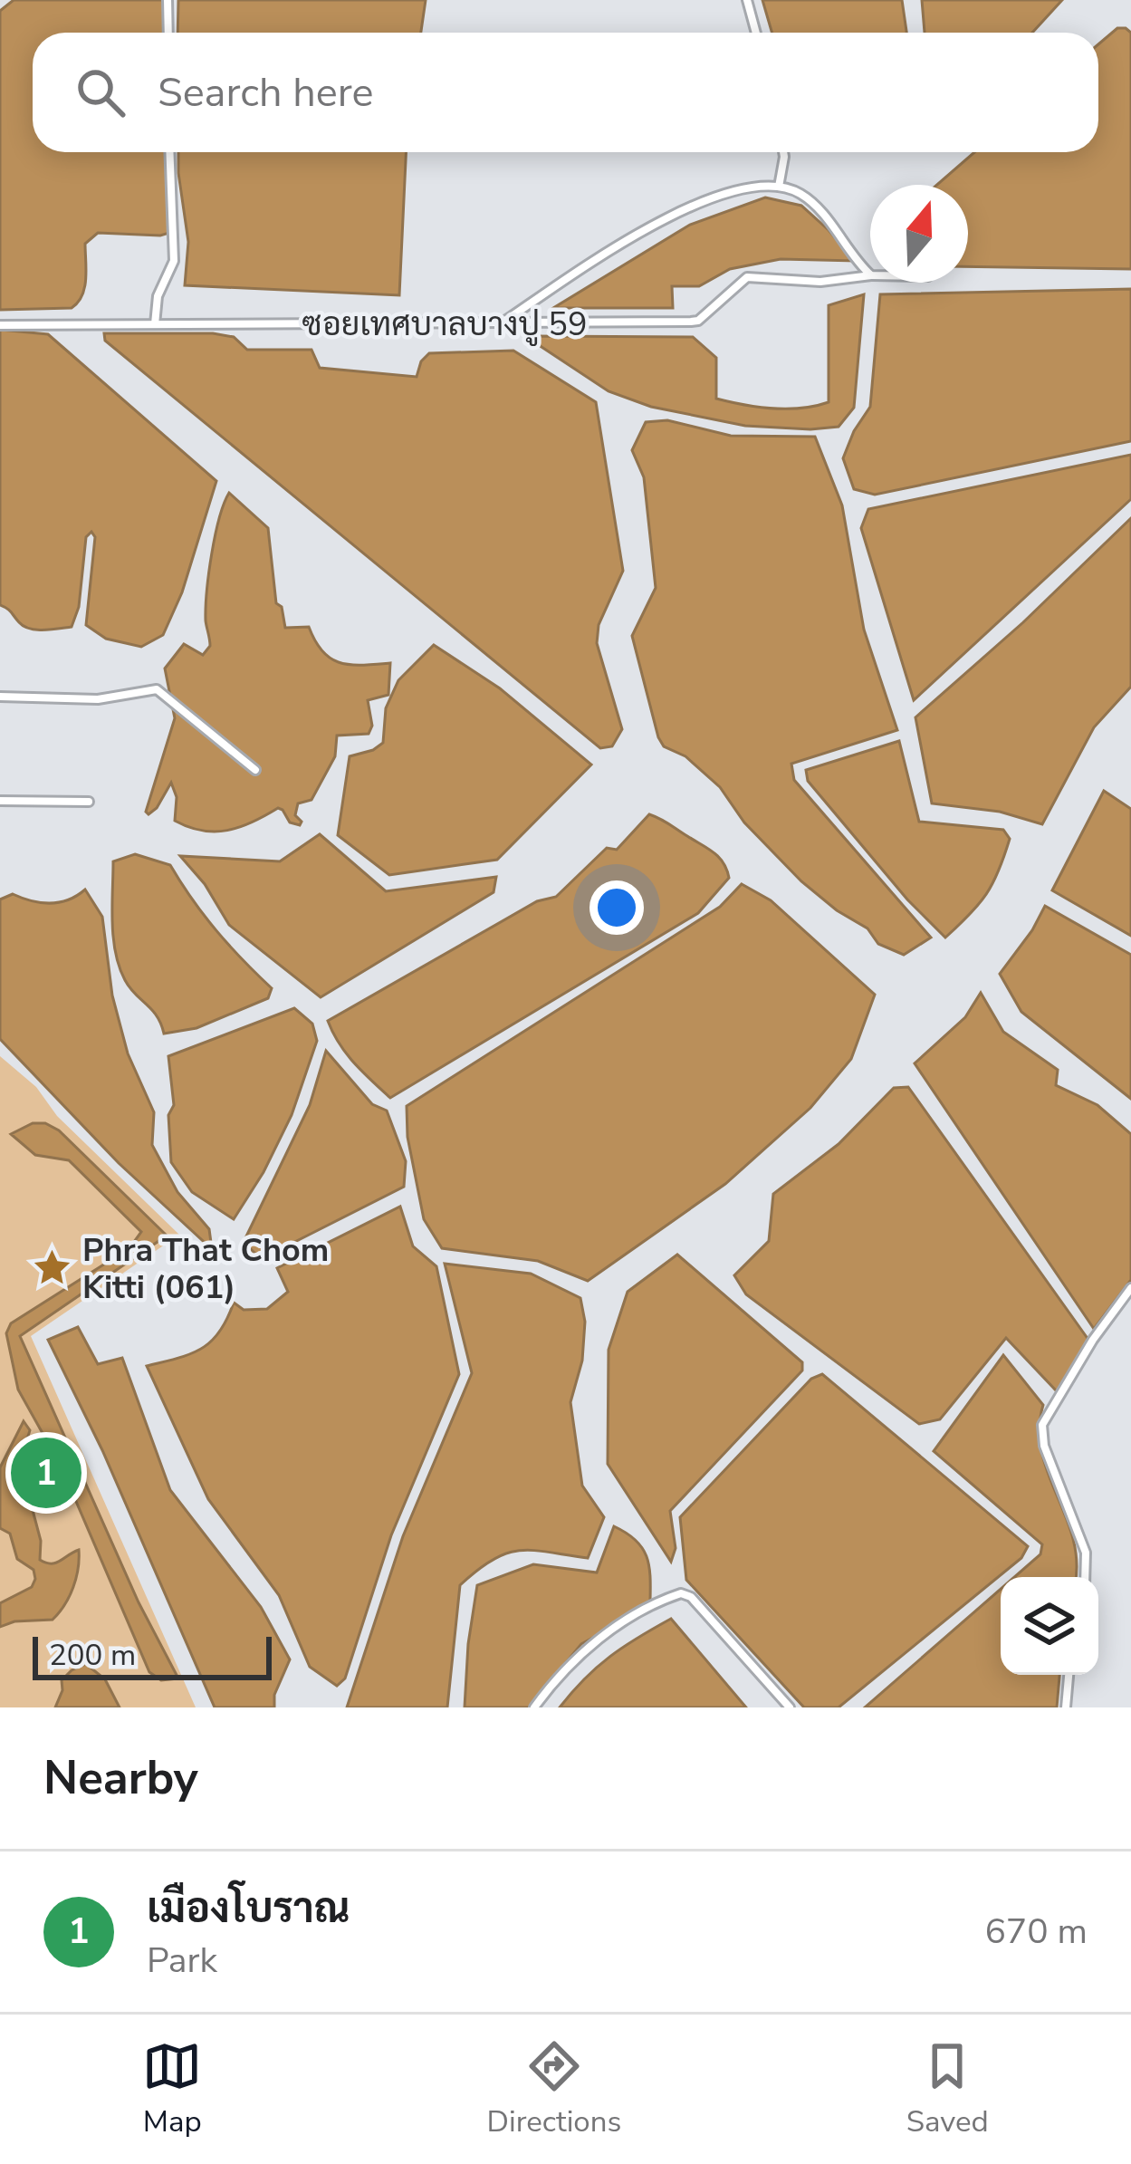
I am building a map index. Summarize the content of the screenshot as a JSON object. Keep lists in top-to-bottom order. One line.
{"streets":{"street":["ซอยเทศบาลบางปู 59"]},"places":{"place":["Phra That Chom Kitti (061)"]},"scale_bar":"200 m","north":"top","page":{"search":"Search here","pins":"1","scale":"200 m","heading":"Nearby","list":[{"mark":"1","name":"เมืองโบราณ","note":"Park","value":"670 m"}],"nav":["Map","Directions","Saved"]}}
